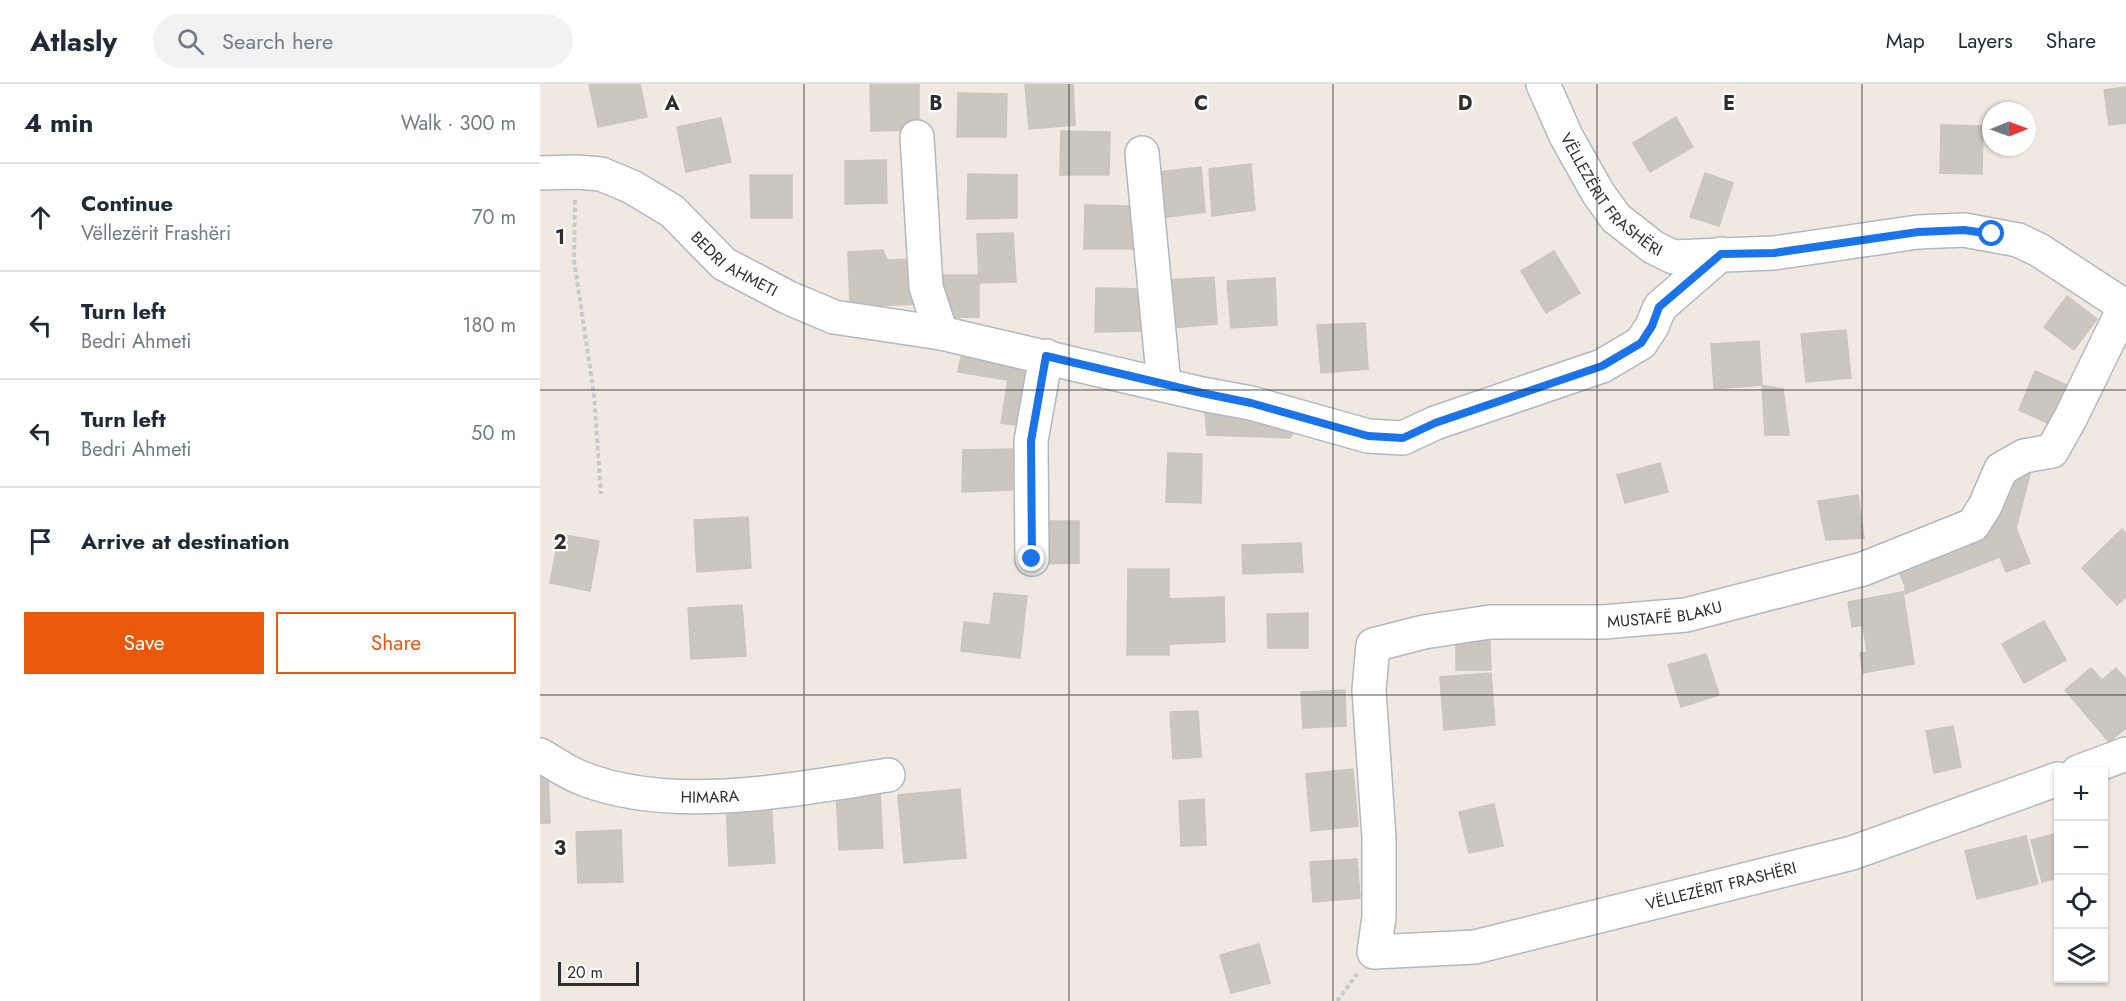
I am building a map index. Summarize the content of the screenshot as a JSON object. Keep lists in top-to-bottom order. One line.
{"streets":{"street":["VËLLEZËRIT FRASHËRI","BEDRI AHMETI","MUSTAFË BLAKU","HIMARA"]},"crossings":[["VËLLEZËRIT FRASHËRI","BEDRI AHMETI"],["VËLLEZËRIT FRASHËRI","MUSTAFË BLAKU"]],"scale_bar":"20 m","north":"right","page":{"header":"Atlasly","search":"Search here","nav":["Map","Layers","Share"],"heading":["4 min","Walk · 300 m"],"list":[["Continue","Vëllezërit Frashëri","70 m"],["Turn left","Bedri Ahmeti","180 m"],["Turn left","Bedri Ahmeti","50 m"],"Arrive at destination"],"buttons":["Save","Share"],"map_buttons":["+","−"],"scale":"20 m"},"grid":{"columns":["A","B","C","D","E"],"rows":["1","2","3"]}}
